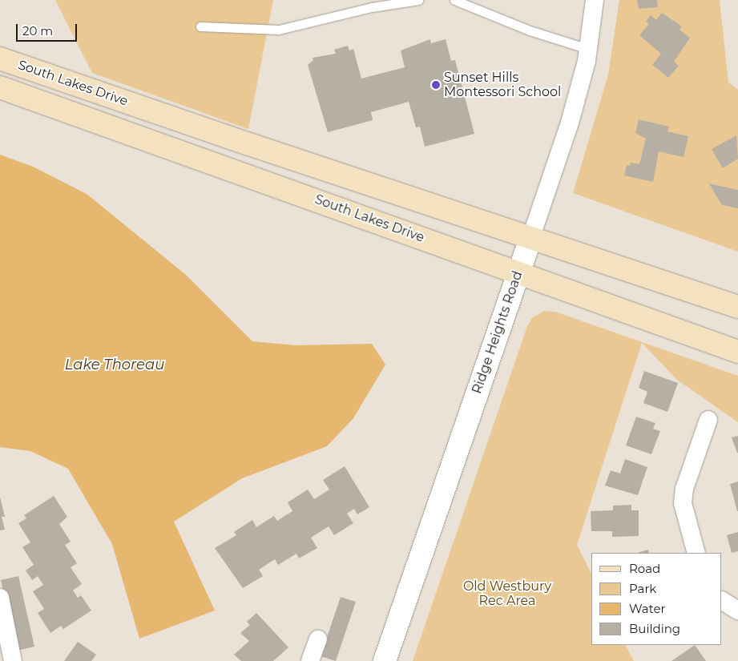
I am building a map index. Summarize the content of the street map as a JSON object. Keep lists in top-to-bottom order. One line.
{"streets":{"main road":["South Lakes Drive"],"street":["Ridge Heights Road"]},"crossings":[["South Lakes Drive","Ridge Heights Road"]],"water":["Lake Thoreau"],"parks":["Old Westbury Rec Area"],"places":["Sunset Hills Montessori School"],"legend":["Road","Park","Water","Building"],"scale_bar":"20 m"}
